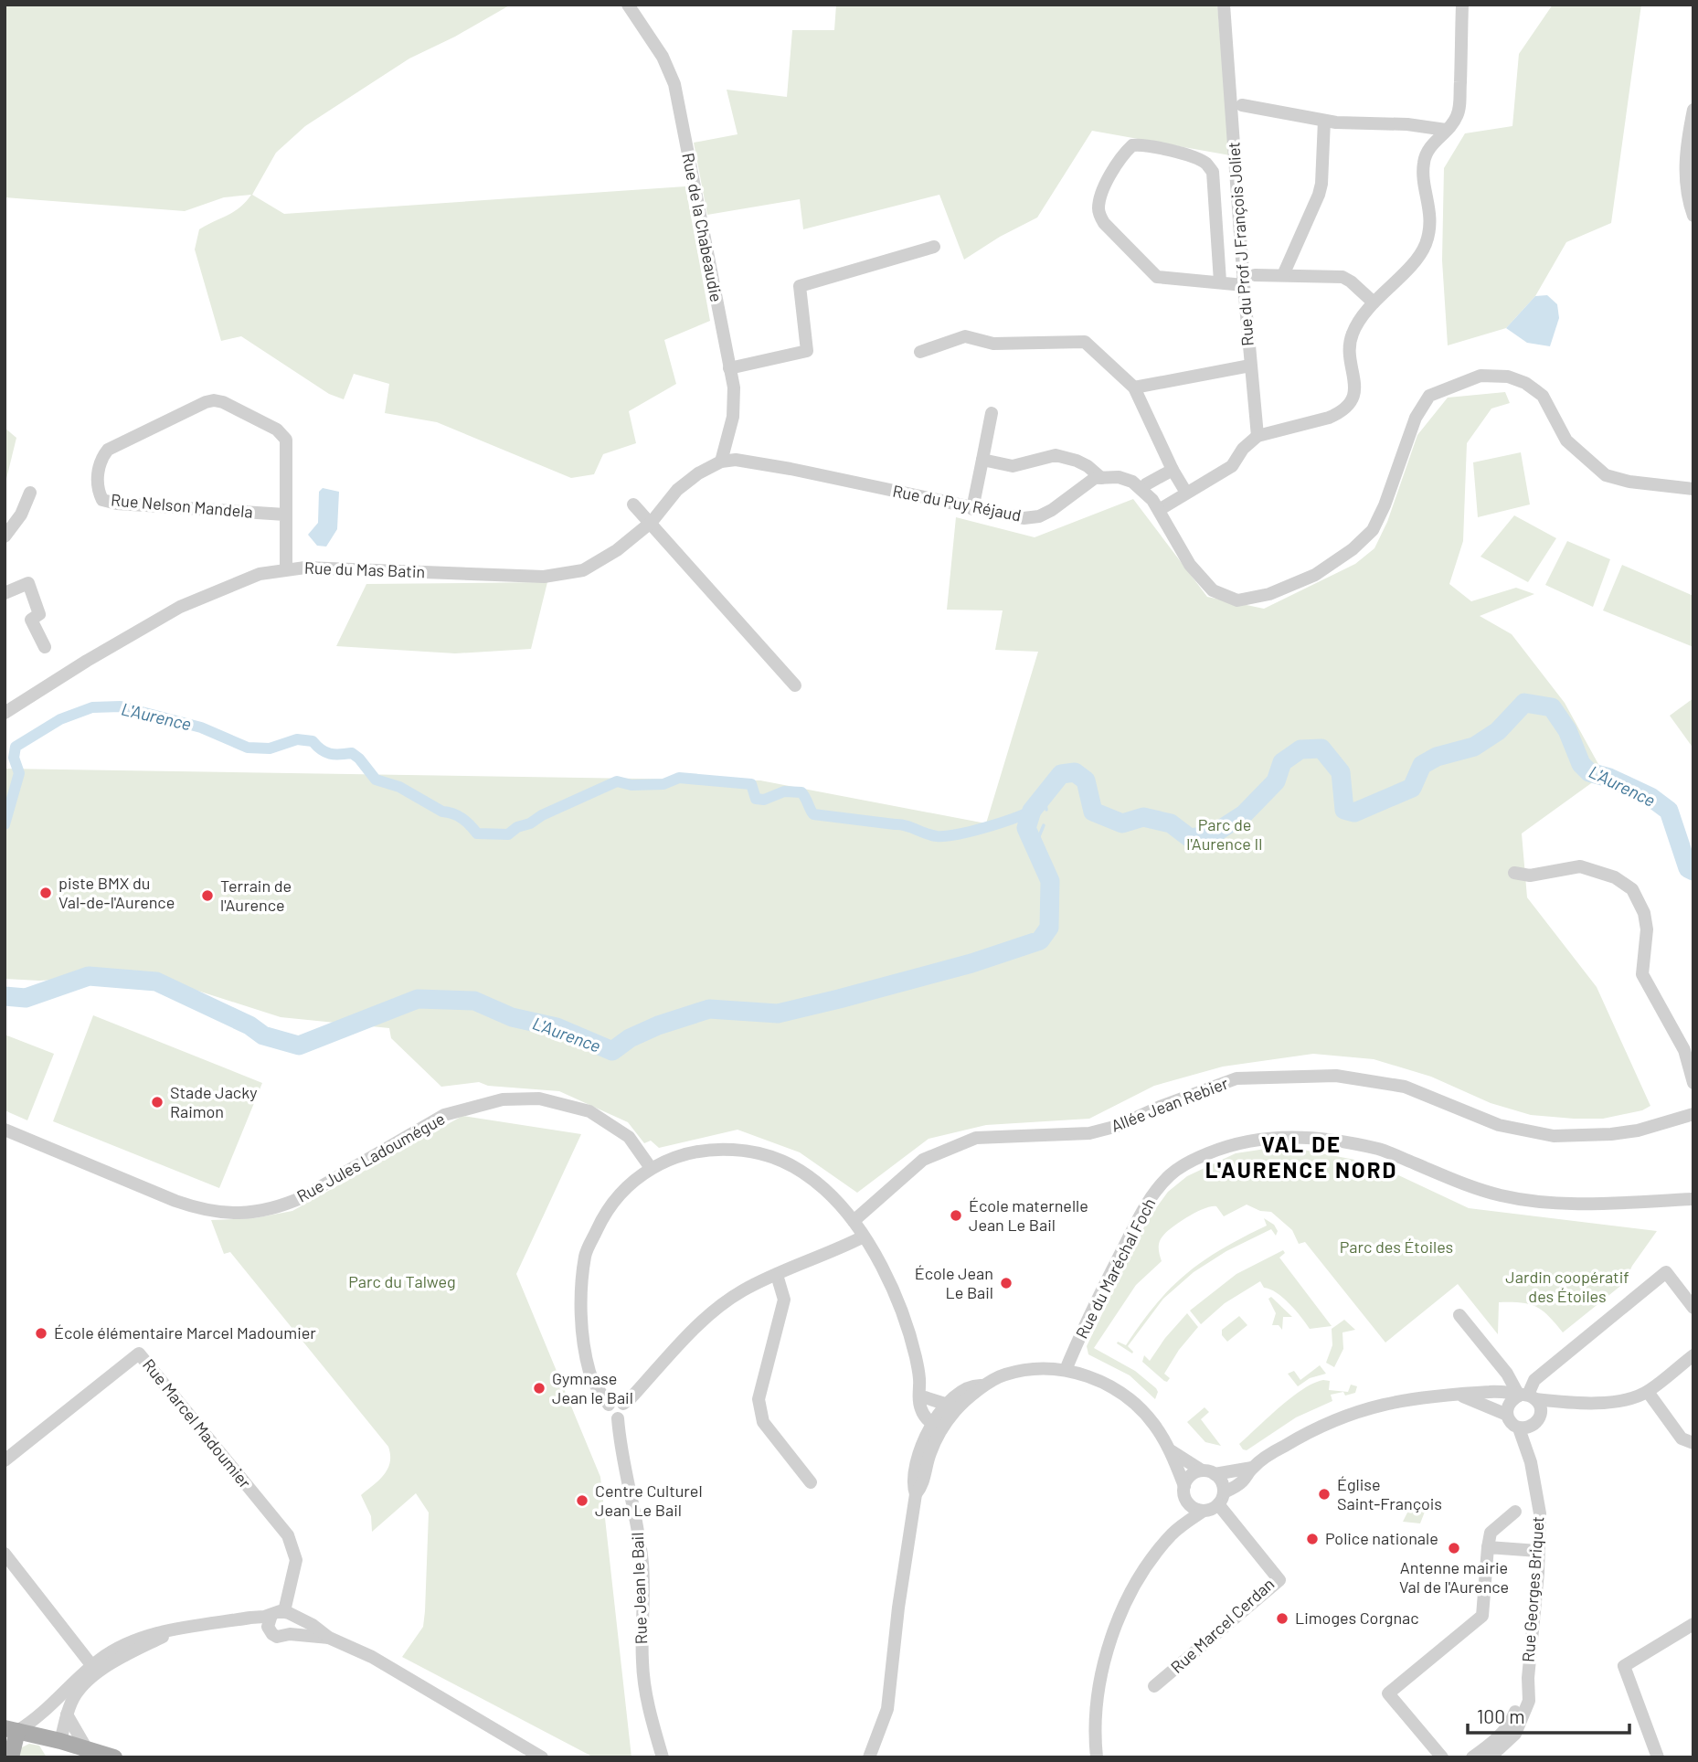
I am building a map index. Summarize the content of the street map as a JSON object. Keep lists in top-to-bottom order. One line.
{"streets":{"street":["Rue de la Chabeaudie","Rue du Prof J François Joliet","Rue du Puy Réjaud","Rue Nelson Mandela","Rue du Mas Batin","Allée Jean Rebier","Rue Jules Ladoumégue","Rue du Maréchal Foch","Rue Marcel Madoumier","Rue Jean le Bail","Rue Georges Briquet","Rue Marcel Cerdan"]},"crossings":[["Rue de la Chabeaudie","Rue du Puy Réjaud"],["Rue de la Chabeaudie","Rue du Mas Batin"],["Rue du Puy Réjaud","Rue du Mas Batin"],["Rue Nelson Mandela","Rue du Mas Batin"]],"districts":["VAL DE L'AURENCE NORD"],"water":["L'Aurence"],"parks":["Parc de l'Aurence II","Parc des Étoiles","Jardin coopératif des Étoiles","Parc du Talweg"],"places":["piste BMX du Val-de-l'Aurence","Terrain de l'Aurence","Stade Jacky Raimon","École maternelle Jean Le Bail","École Jean Le Bail","École élémentaire Marcel Madoumier","Gymnase Jean le Bail","Église Saint-François","Centre Culturel Jean Le Bail","Police nationale","Antenne mairie Val de l'Aurence","Limoges Corgnac"],"scale_bar":"100 m"}
